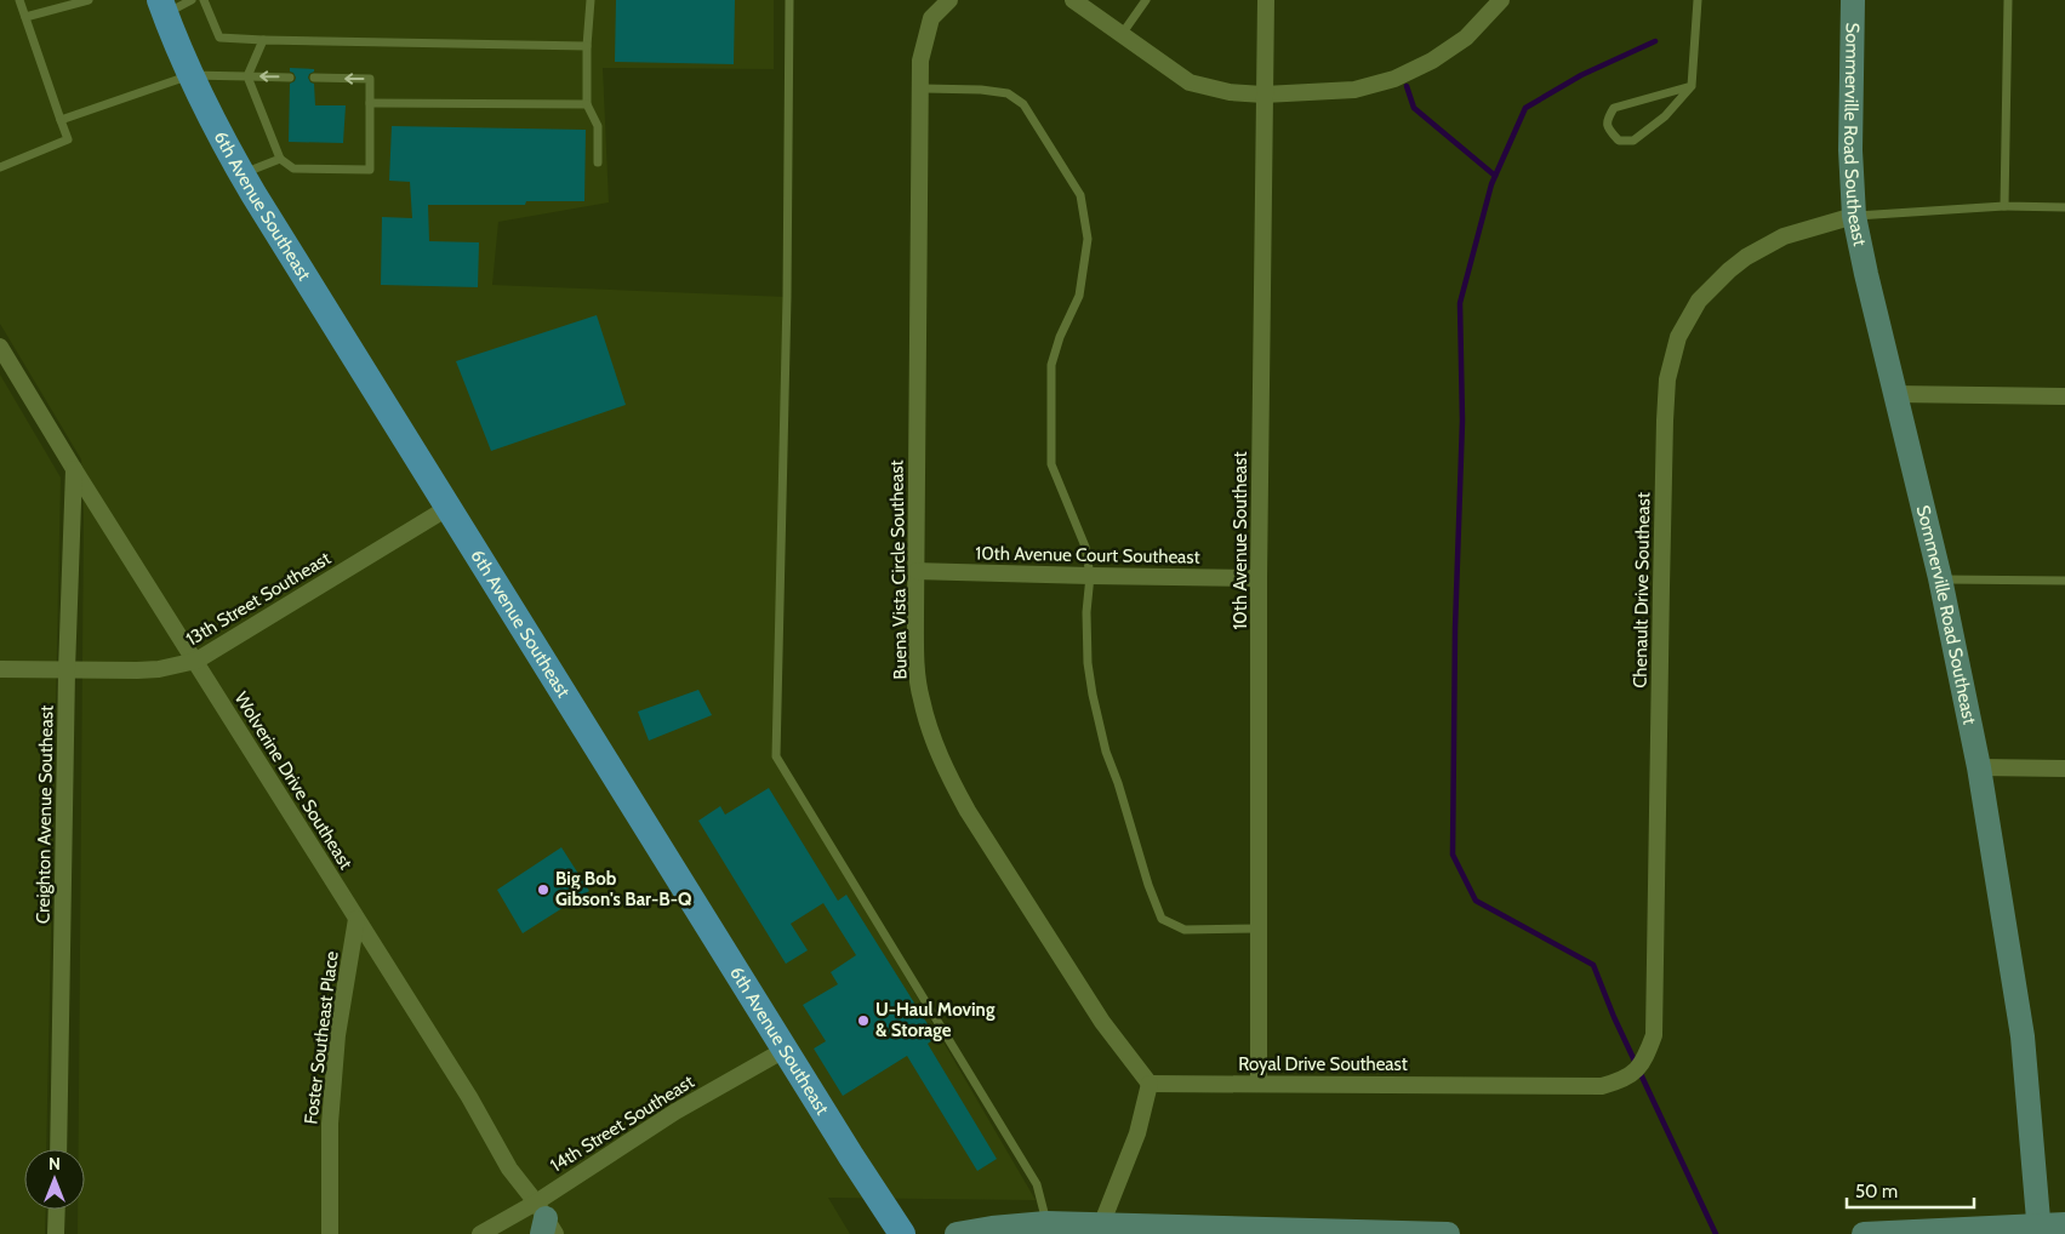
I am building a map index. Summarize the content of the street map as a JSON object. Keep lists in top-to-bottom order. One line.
{"streets":{"main road":["6th Avenue Southeast"],"street":["Sommerville Road Southeast","10th Avenue Southeast","10th Avenue Court Southeast","Buena Vista Circle Southeast","Chenault Drive Southeast","13th Street Southeast","Wolverine Drive Southeast","Creighton Avenue Southeast","Foster Southeast Place","Royal Drive Southeast","14th Street Southeast"]},"crossings":[["Sommerville Road Southeast","Chenault Drive Southeast"],["6th Avenue Southeast","13th Street Southeast"],["6th Avenue Southeast","14th Street Southeast"],["10th Avenue Southeast","10th Avenue Court Southeast"],["10th Avenue Southeast","Royal Drive Southeast"],["10th Avenue Court Southeast","Buena Vista Circle Southeast"],["Buena Vista Circle Southeast","Royal Drive Southeast"],["Chenault Drive Southeast","Royal Drive Southeast"],["13th Street Southeast","Wolverine Drive Southeast"],["13th Street Southeast","Creighton Avenue Southeast"],["Wolverine Drive Southeast","Creighton Avenue Southeast"],["Wolverine Drive Southeast","Foster Southeast Place"],["Wolverine Drive Southeast","14th Street Southeast"]],"places":["Big Bob Gibson's Bar-B-Q","U-Haul Moving & Storage"],"scale_bar":"50 m","north":"top"}
